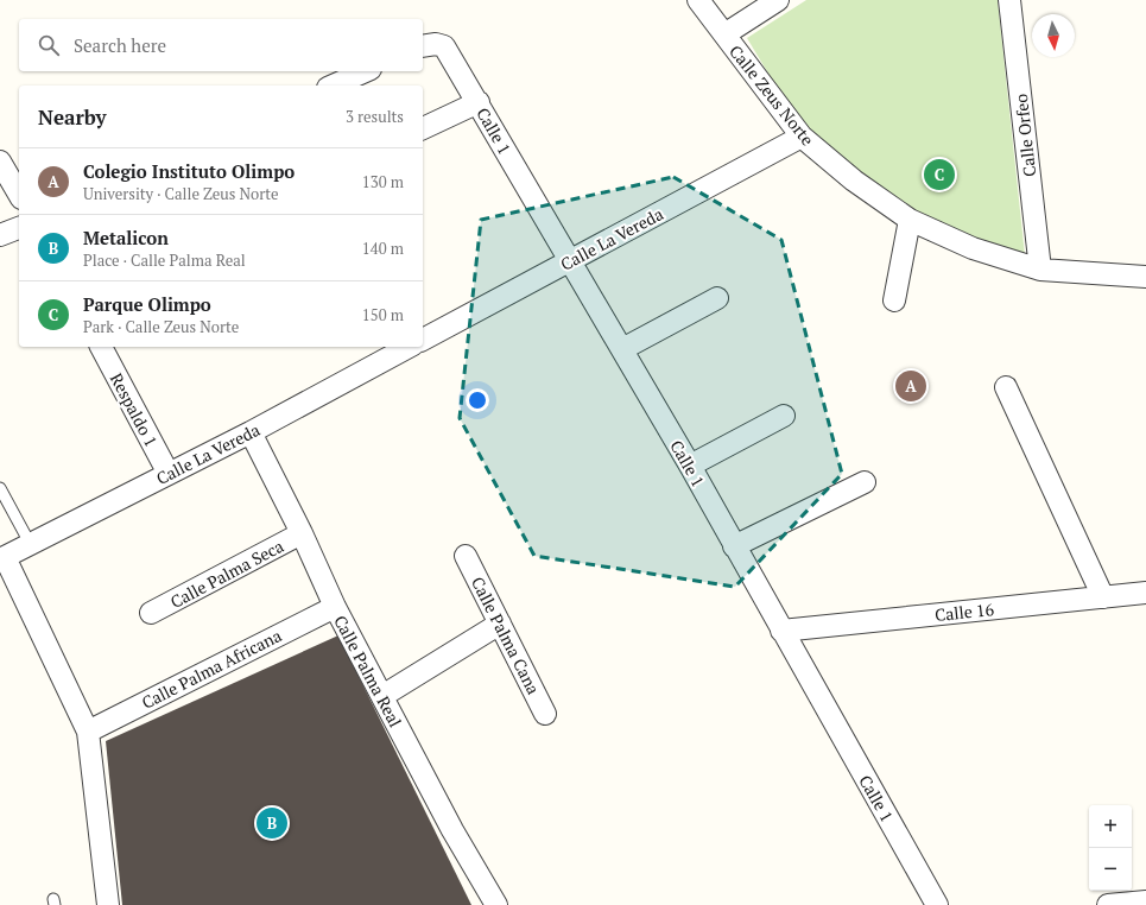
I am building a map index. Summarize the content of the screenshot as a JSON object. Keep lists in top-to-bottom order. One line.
{"streets":{"street":["Calle Zeus Norte","Calle 1","Calle Orfeo","Calle La Vereda","Respaldo 1","Calle Palma Seca","Calle 16","Calle Palma Cana","Calle Palma Africana","Calle Palma Real"]},"crossings":[["Calle Zeus Norte","Calle Orfeo"],["Calle Zeus Norte","Calle La Vereda"],["Calle 1","Calle La Vereda"],["Calle 1","Calle 16"],["Calle La Vereda","Respaldo 1"],["Calle La Vereda","Calle Palma Real"],["Calle Palma Seca","Calle Palma Real"],["Calle Palma Africana","Calle Palma Real"]],"north":"bottom","page":{"search":"Search here","heading":["Nearby","3 results"],"list":[{"mark":"A","name":"Colegio Instituto Olimpo","note":"University · Calle Zeus Norte","value":"130 m"},{"mark":"B","name":"Metalicon","note":"Place · Calle Palma Real","value":"140 m"},{"mark":"C","name":"Parque Olimpo","note":"Park · Calle Zeus Norte","value":"150 m"}],"pins":["C","A","B"],"map_buttons":["+","−"]}}
